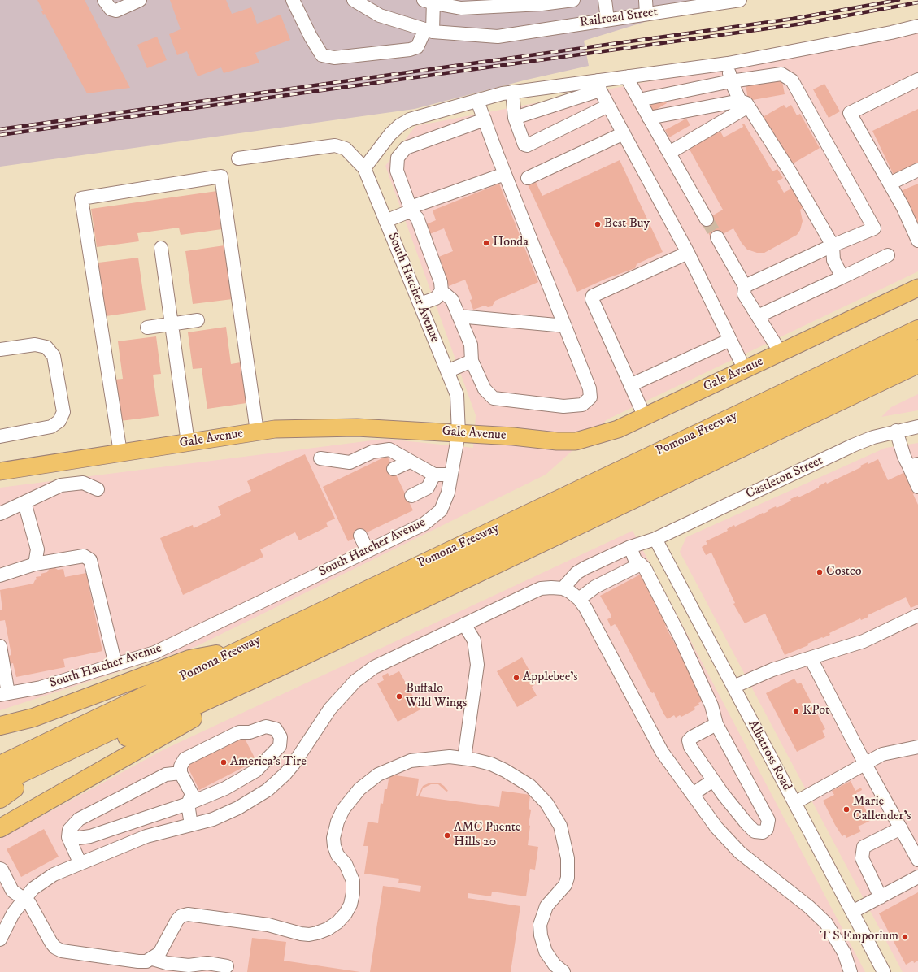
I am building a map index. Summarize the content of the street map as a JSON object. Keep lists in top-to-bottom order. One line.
{"streets":{"highway":["Pomona Freeway"],"main road":["Gale Avenue"],"street":["Railroad Street","South Hatcher Avenue","Castleton Street","Albatross Road"]},"crossings":[["South Hatcher Avenue","Gale Avenue"],["Castleton Street","Albatross Road"]],"places":["Best Buy","Honda","Costco","Applebee's","Buffalo Wild Wings","KPot","America's Tire","Marie Callender's","AMC Puente Hills 20","T S Emporium"]}
